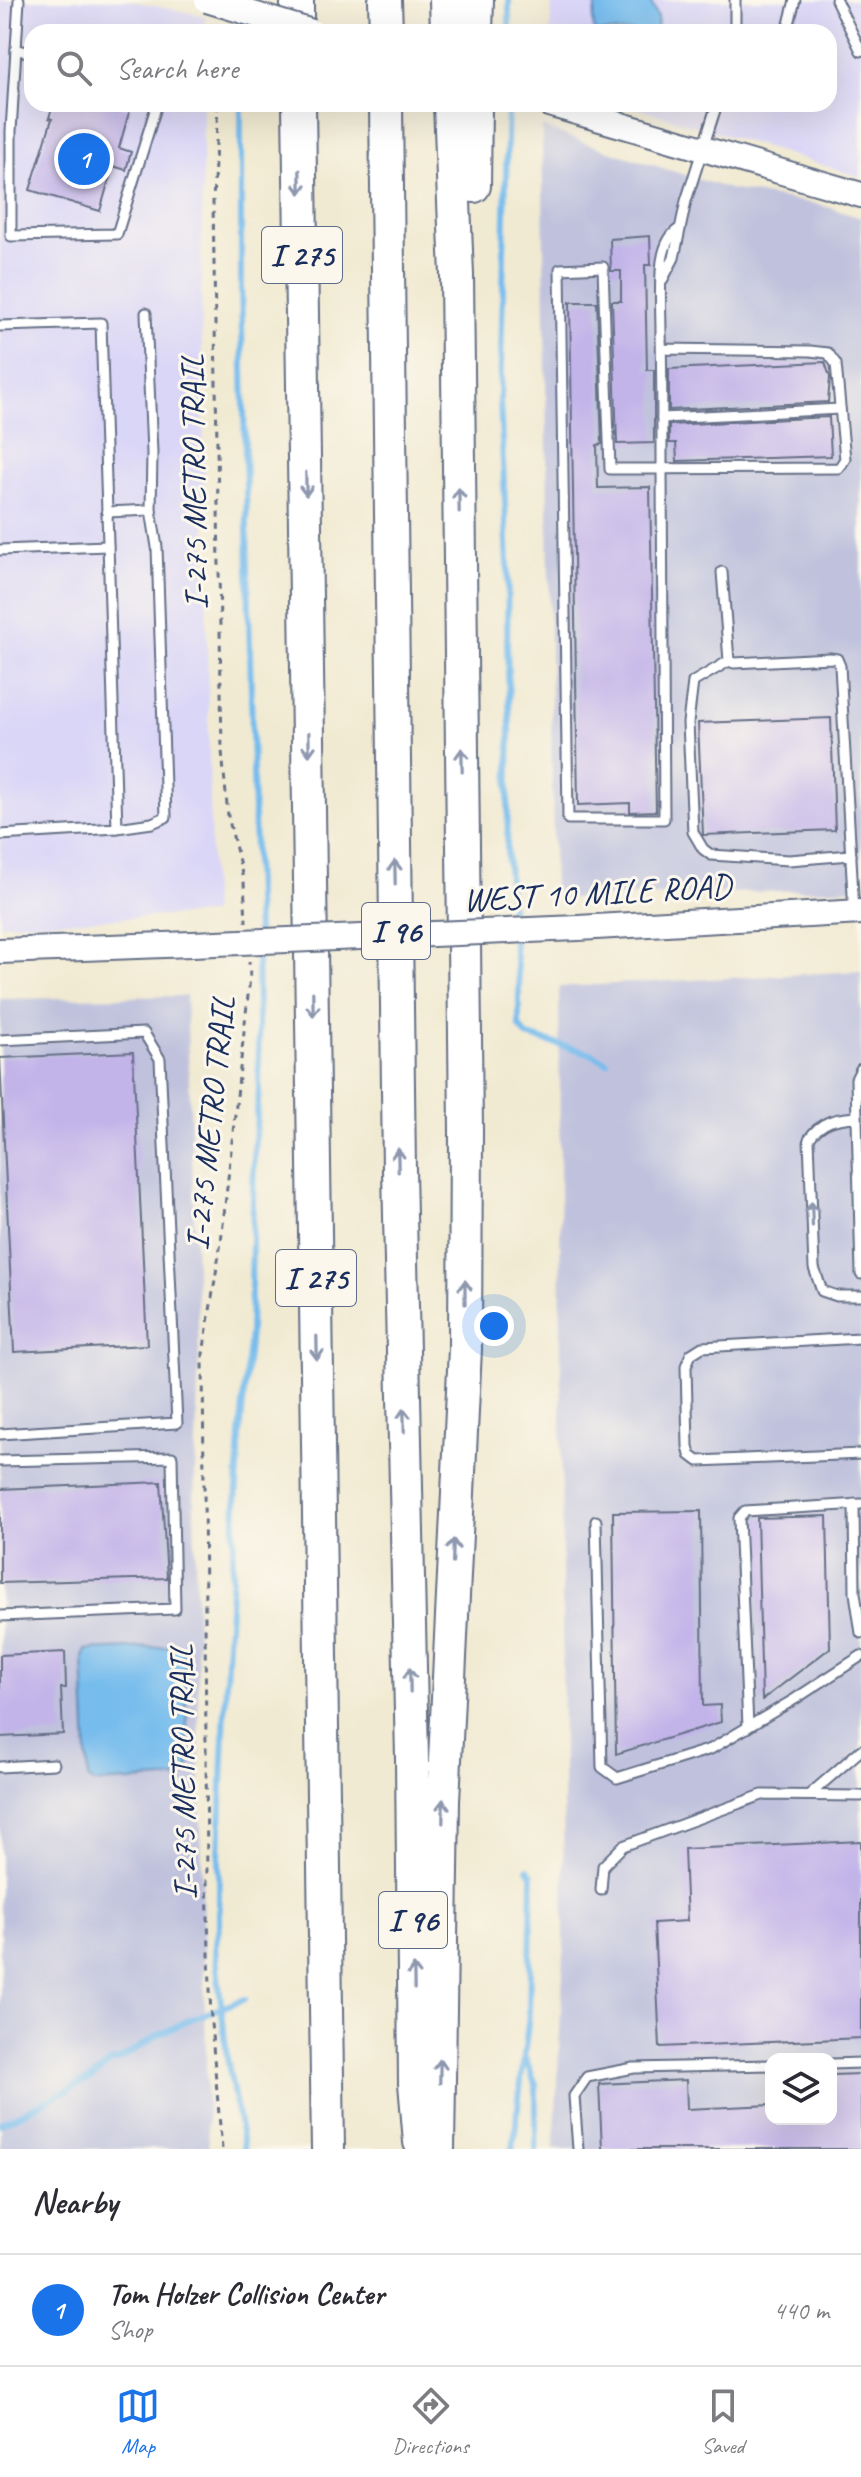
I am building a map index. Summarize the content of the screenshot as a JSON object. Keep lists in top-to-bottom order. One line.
{"streets":{"highway":["I 275","I 96"],"main road":["WEST 10 MILE ROAD"],"path":["I-275 METRO TRAIL"]},"page":{"search":"Search here","pins":"1","heading":"Nearby","list":[{"mark":"1","name":"Tom Holzer Collision Center","note":"Shop","value":"440 m"}],"nav":["Map","Directions","Saved"]}}
